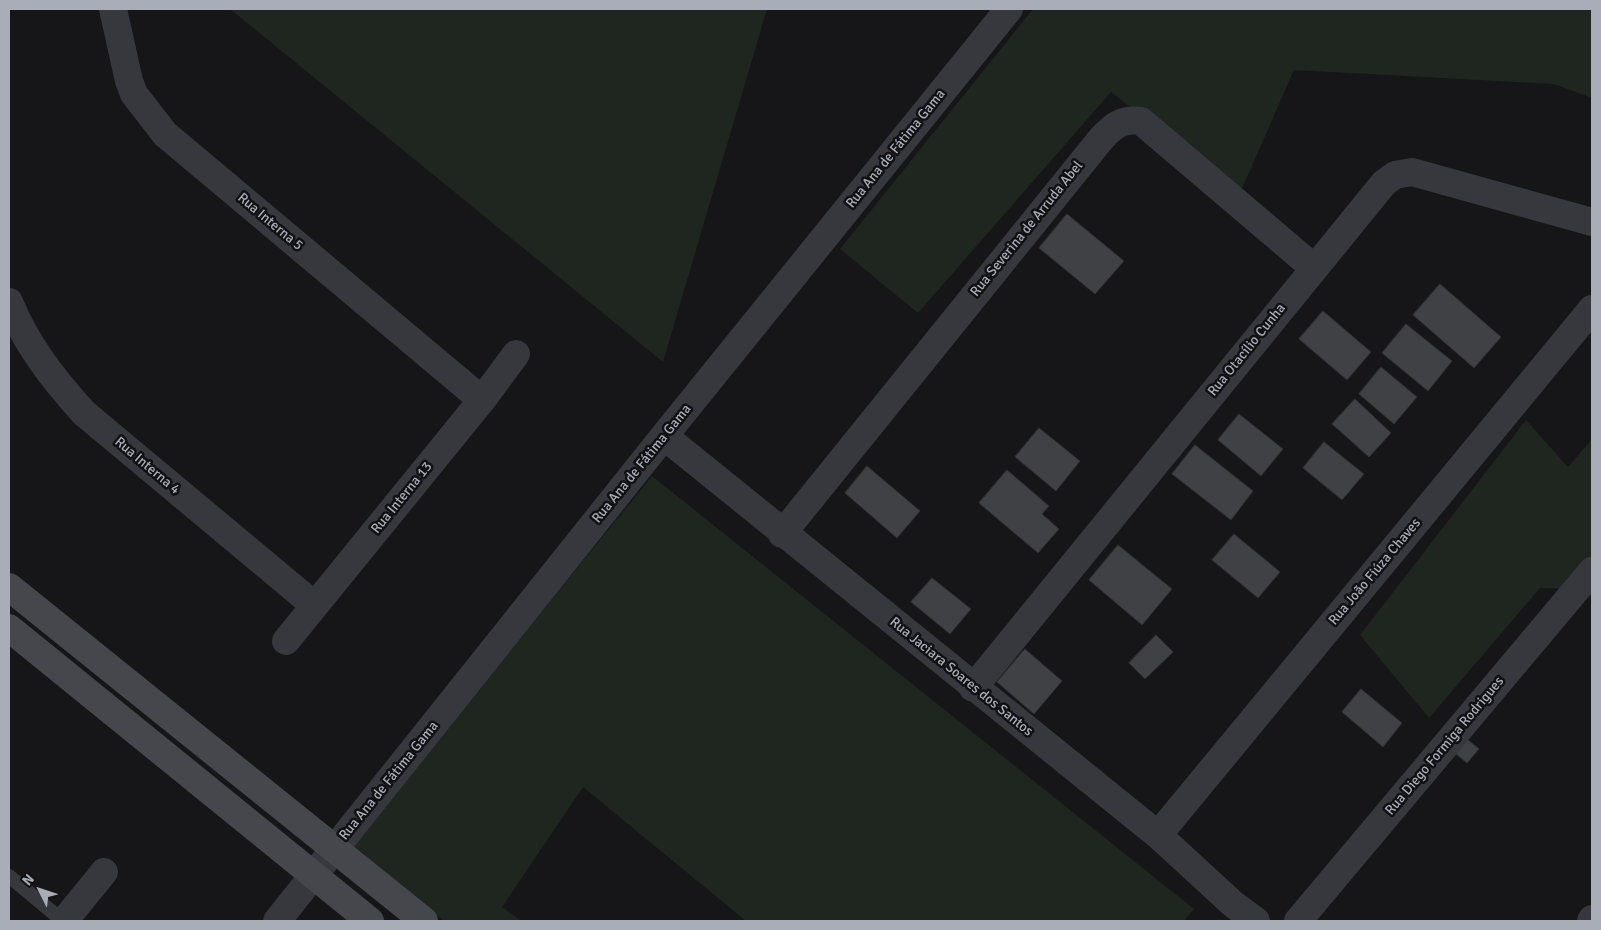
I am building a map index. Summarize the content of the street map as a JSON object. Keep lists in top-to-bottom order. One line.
{"streets":{"street":["Rua Ana de Fátima Gama","Rua Interna 5","Rua Severina de Arruda Abel","Rua Otacílio Cunha","Rua Interna 4","Rua Interna 13","Rua João Fiúza Chaves","Rua Jaciara Soares dos Santos","Rua Diego Formiga Rodrigues"]},"crossings":[["Rua Ana de Fátima Gama","Rua Jaciara Soares dos Santos"],["Rua Interna 5","Rua Interna 13"],["Rua Severina de Arruda Abel","Rua Otacílio Cunha"],["Rua Severina de Arruda Abel","Rua Jaciara Soares dos Santos"],["Rua Otacílio Cunha","Rua Jaciara Soares dos Santos"],["Rua Interna 4","Rua Interna 13"],["Rua João Fiúza Chaves","Rua Jaciara Soares dos Santos"]],"north":"top left"}
